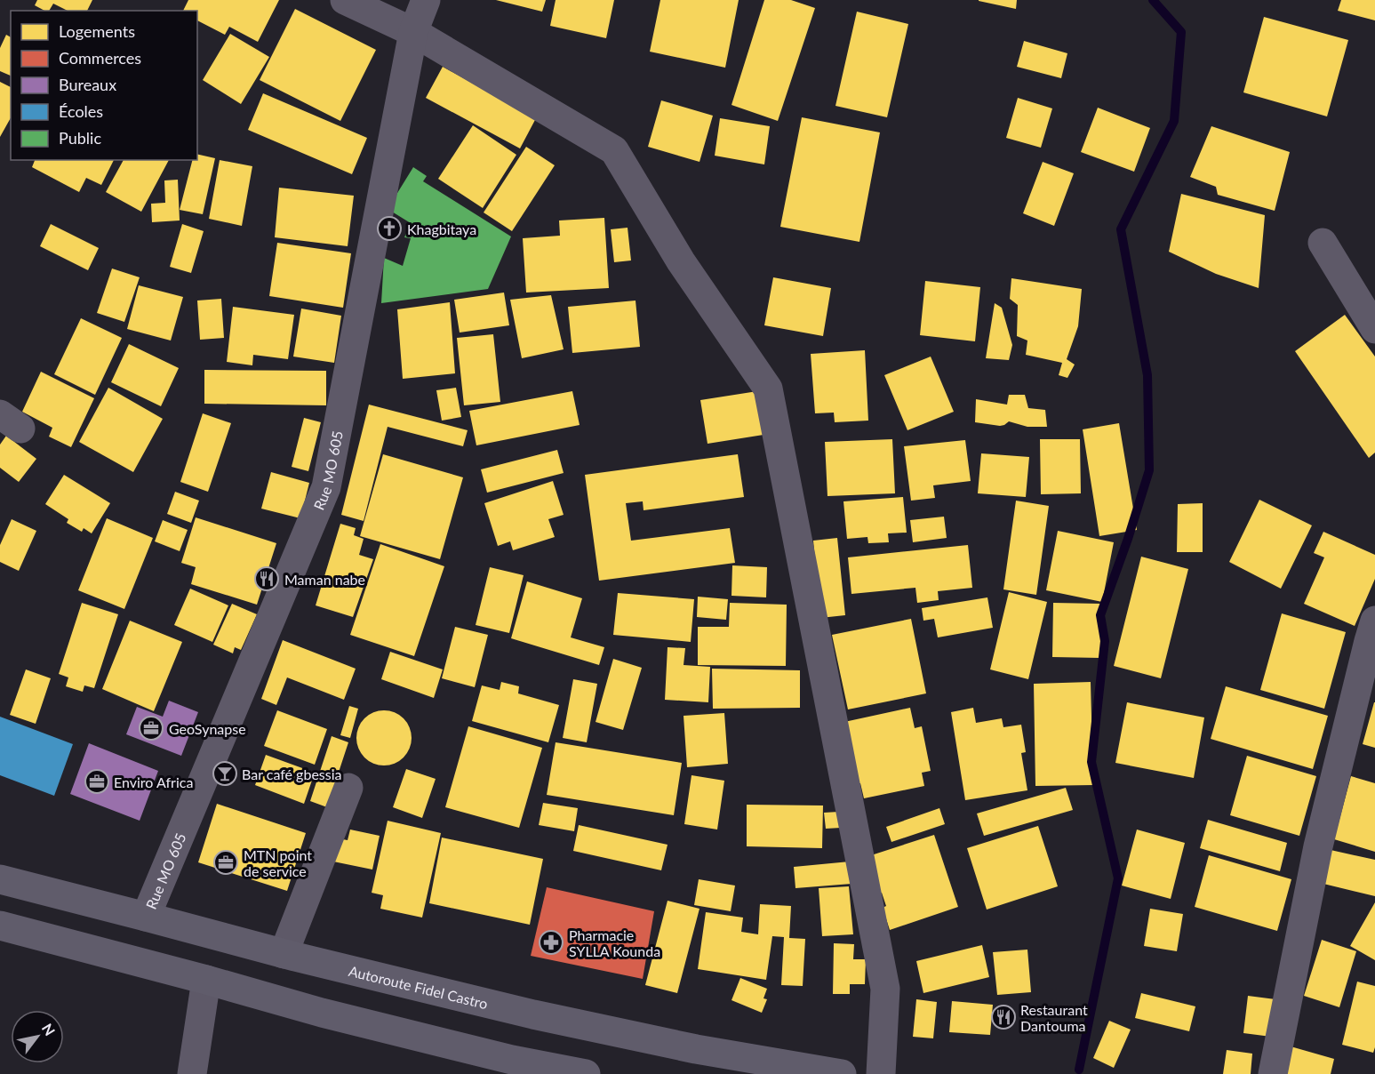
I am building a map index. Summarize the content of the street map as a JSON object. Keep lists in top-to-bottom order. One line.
{"streets":{"highway":["Autoroute Fidel Castro"],"street":["Rue MO 605"]},"crossings":[["Rue MO 605","Autoroute Fidel Castro"]],"places":{"church":["Khagbitaya"],"restaurant":["Maman nabe","Restaurant Dantouma"],"office":["GeoSynapse","Enviro Africa","MTN point de service"],"bar":["Bar café gbessia"],"pharmacy":["Pharmacie SYLLA Kounda"]},"legend":["Logements","Commerces","Bureaux","Écoles","Public"],"north":"top right"}
